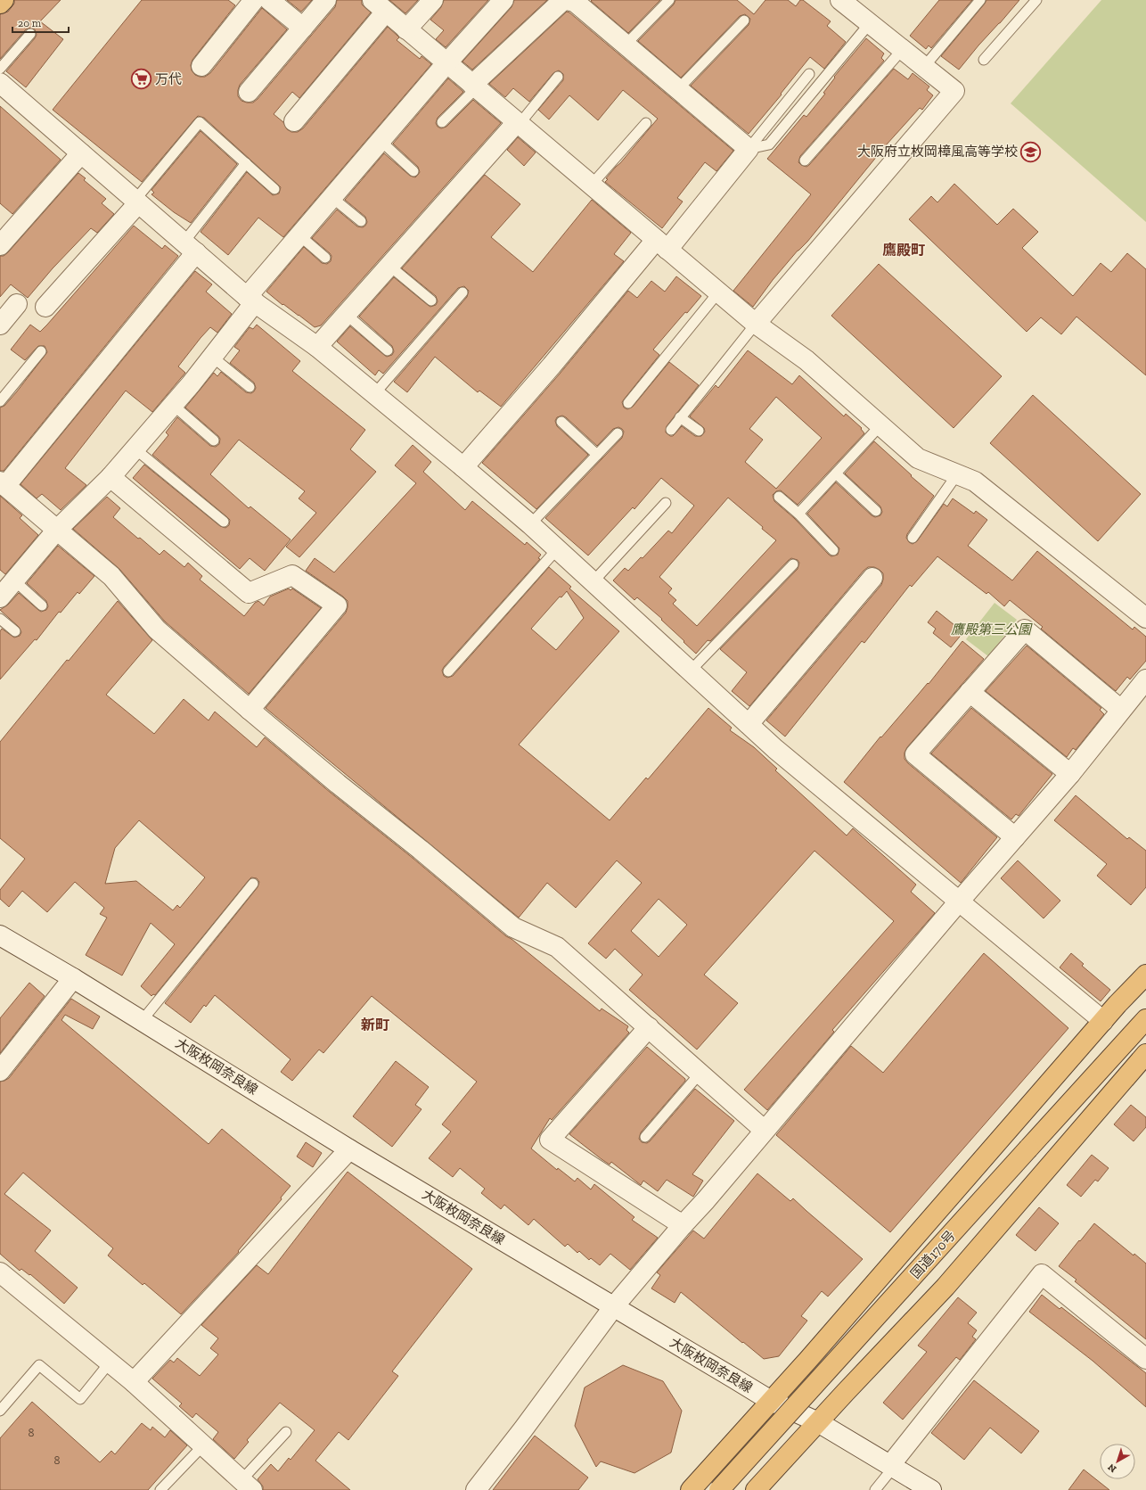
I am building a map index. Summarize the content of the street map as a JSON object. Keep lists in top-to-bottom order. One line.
{"streets":{"highway":["国道170号"],"street":["大阪枚岡奈良線"]},"districts":["鷹殿町","新町"],"parks":["鷹殿第三公園"],"places":{"supermarket":["万代"],"school or university":["大阪府立枚岡樟風高等学校"]},"house_numbers":["8","8"],"scale_bar":"20 m","north":"bottom left"}
